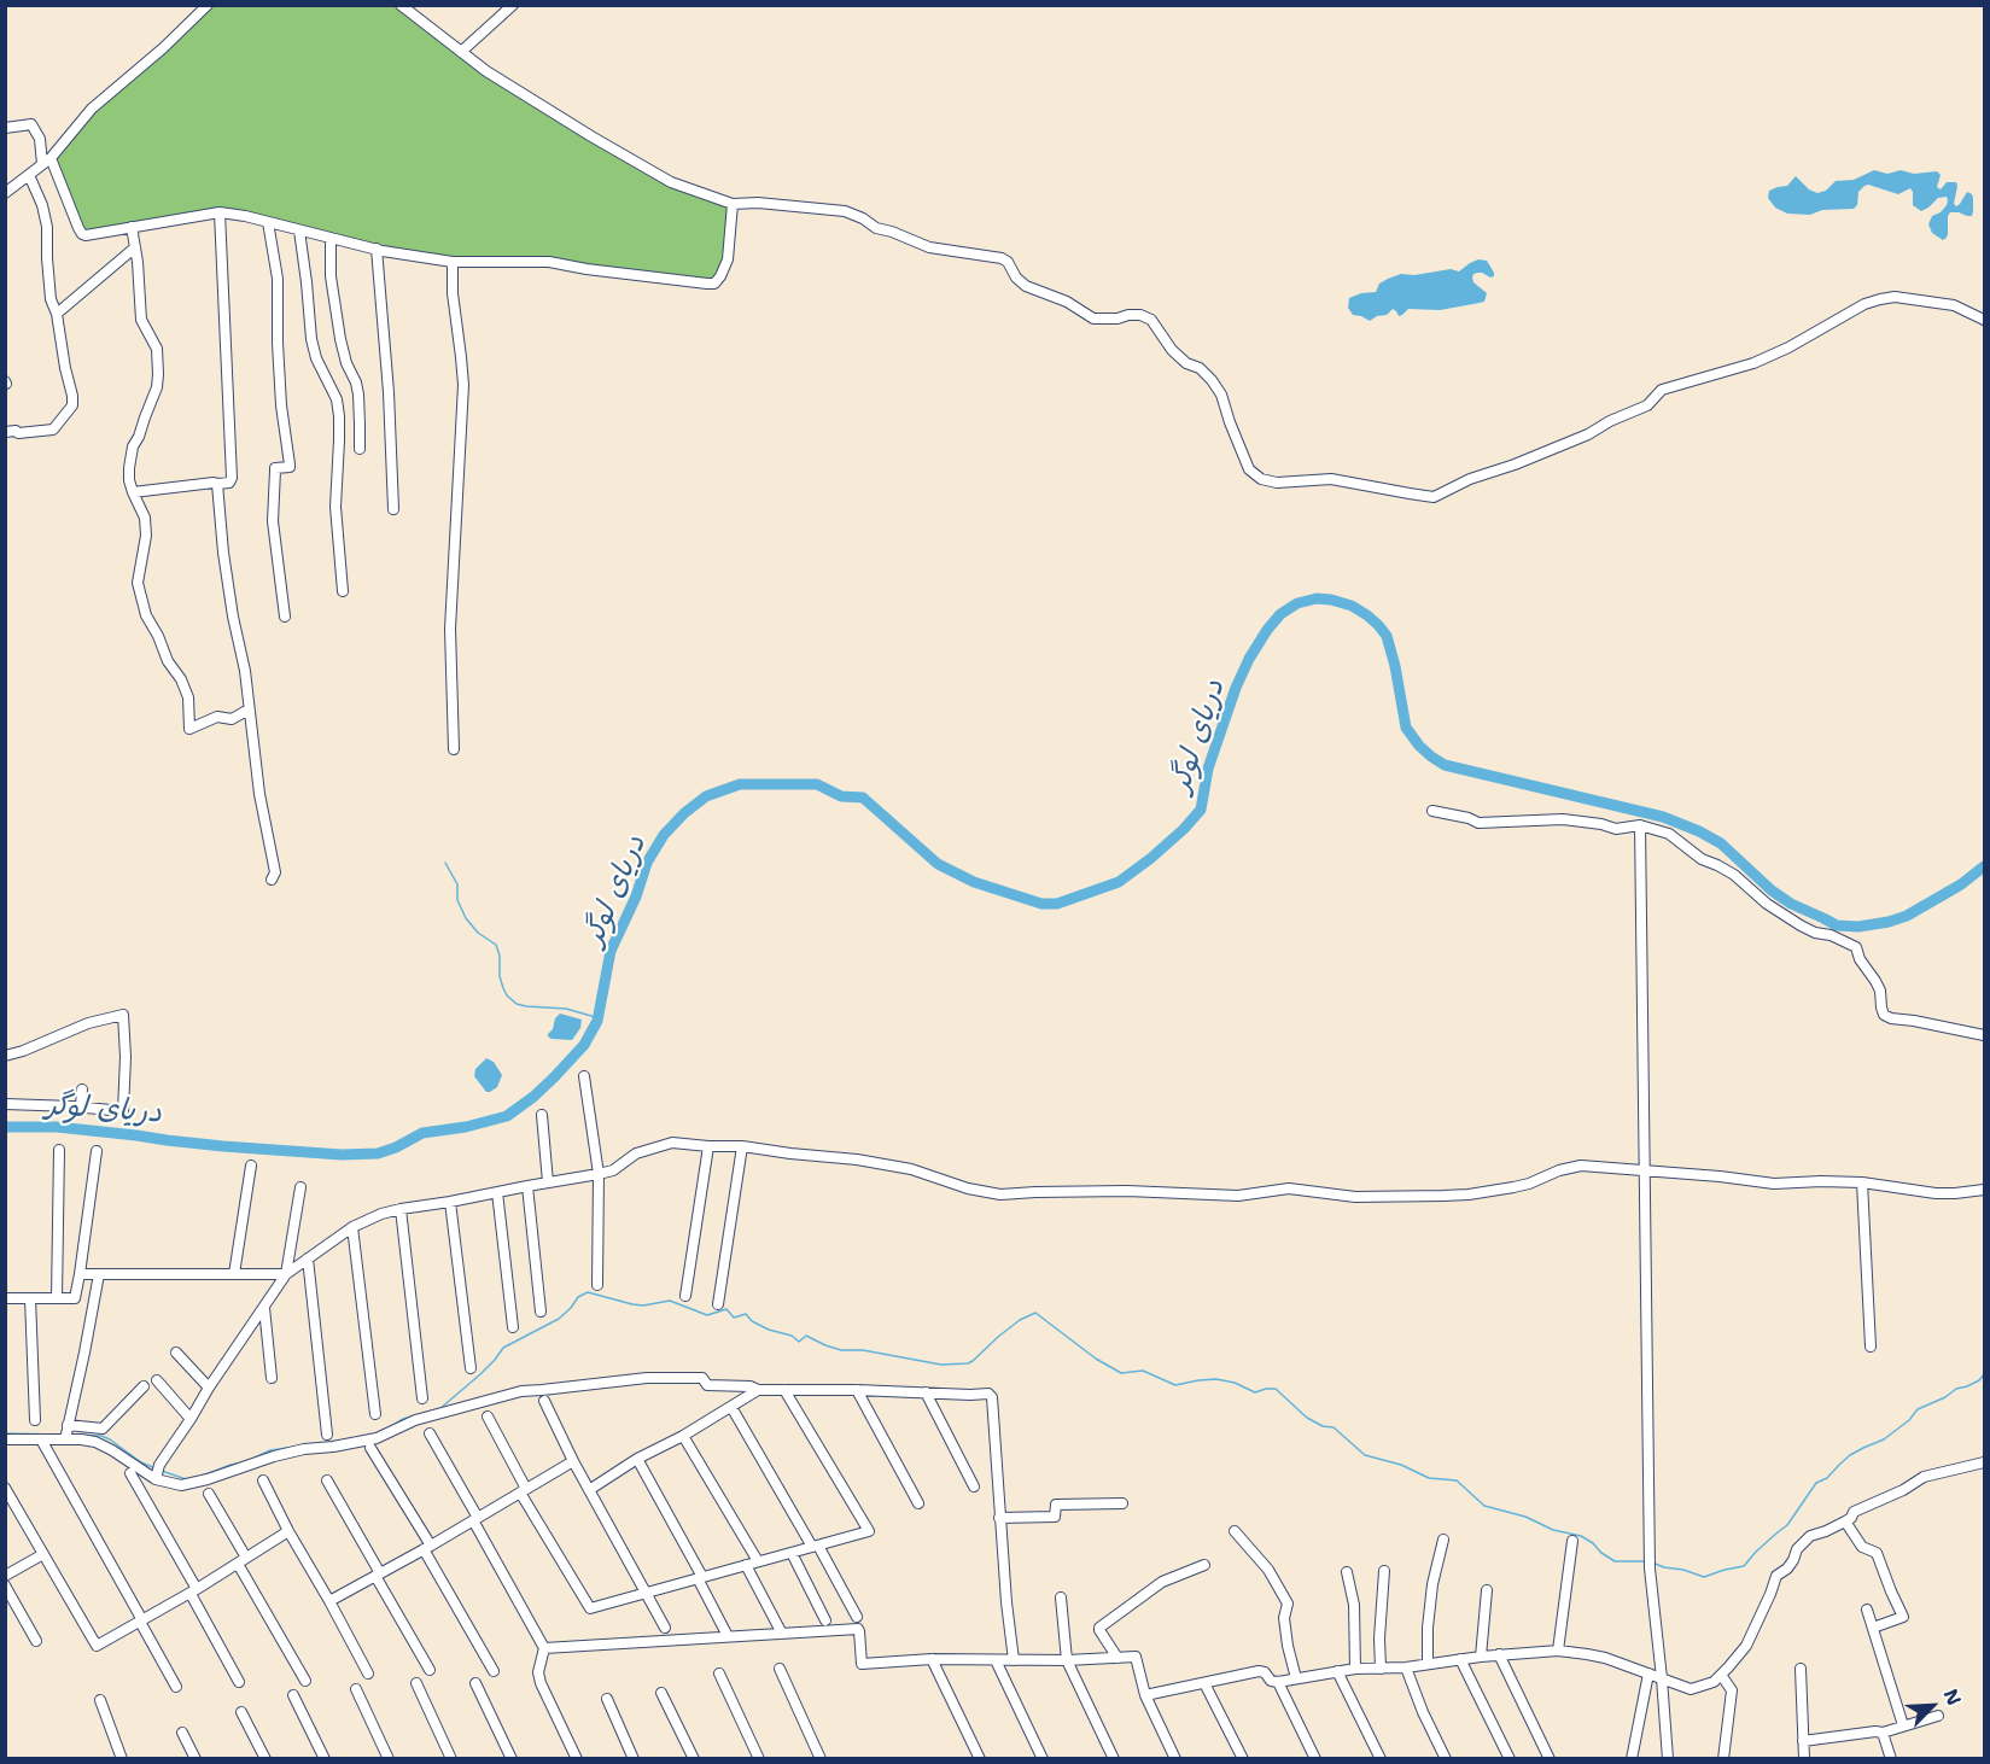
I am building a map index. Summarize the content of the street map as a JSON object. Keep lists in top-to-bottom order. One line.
{"water":["دریای لوگر"],"north":"top right"}
